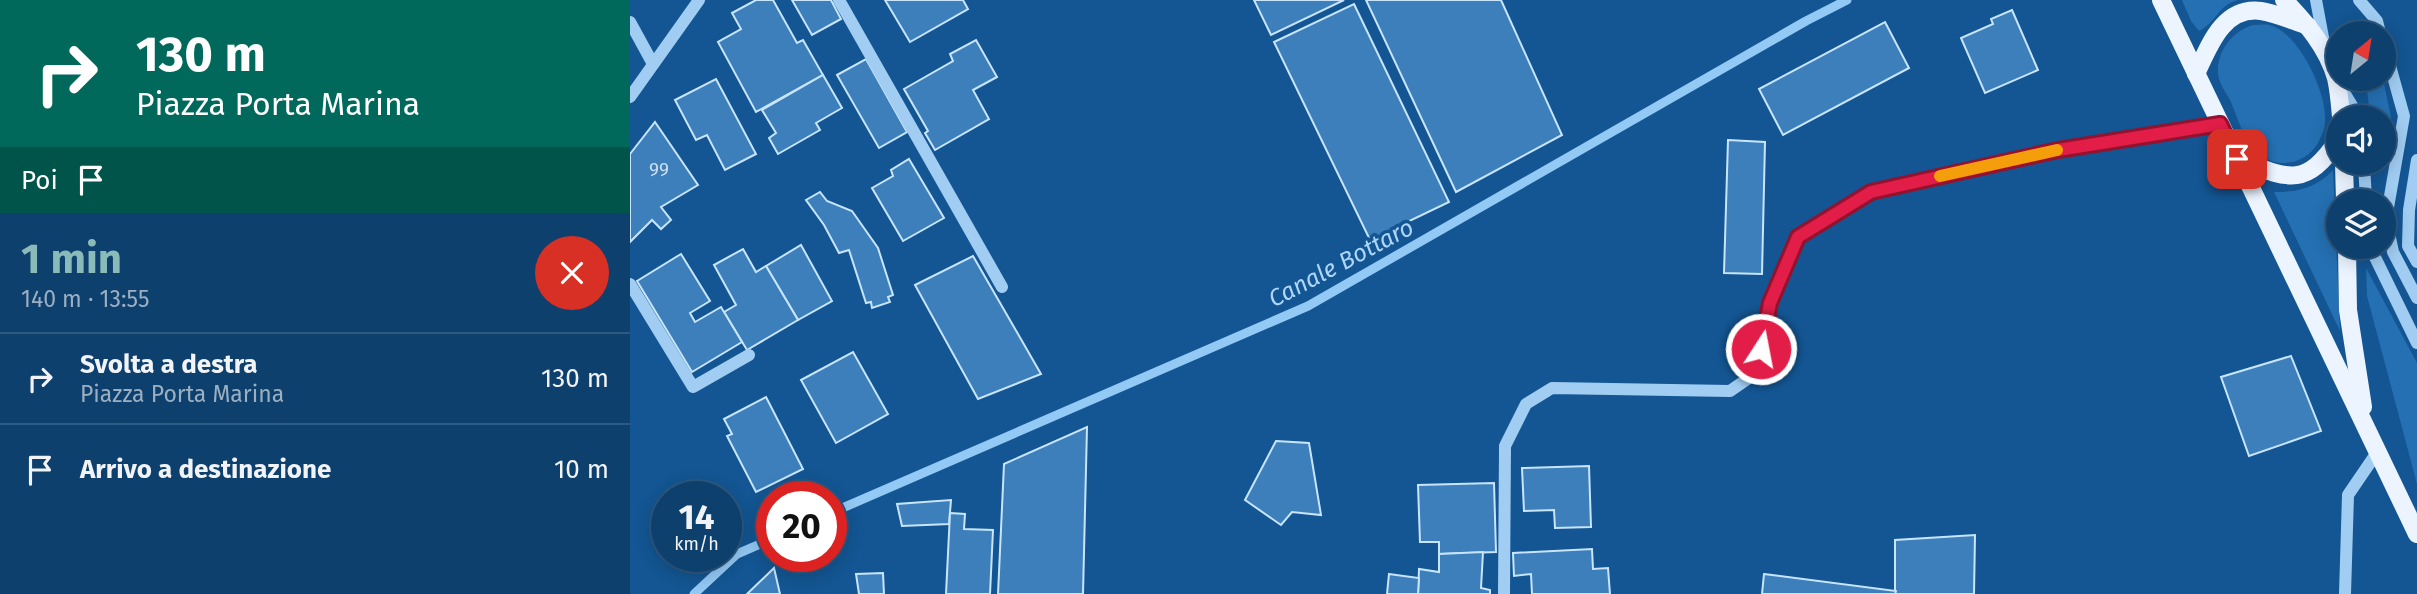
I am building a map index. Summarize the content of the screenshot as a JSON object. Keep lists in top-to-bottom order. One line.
{"water":["Canale Bottaro"],"house_numbers":["99"],"north":"top right","page":{"turn":["130 m","Piazza Porta Marina"],"then":"Poi","heading":["1 min","140 m · 13:55"],"list":[{"name":"Svolta a destra","note":"Piazza Porta Marina","value":"130 m"},{"name":"Arrivo a destinazione","value":"10 m"}],"speed":"14 km/h","limit":"20"}}
